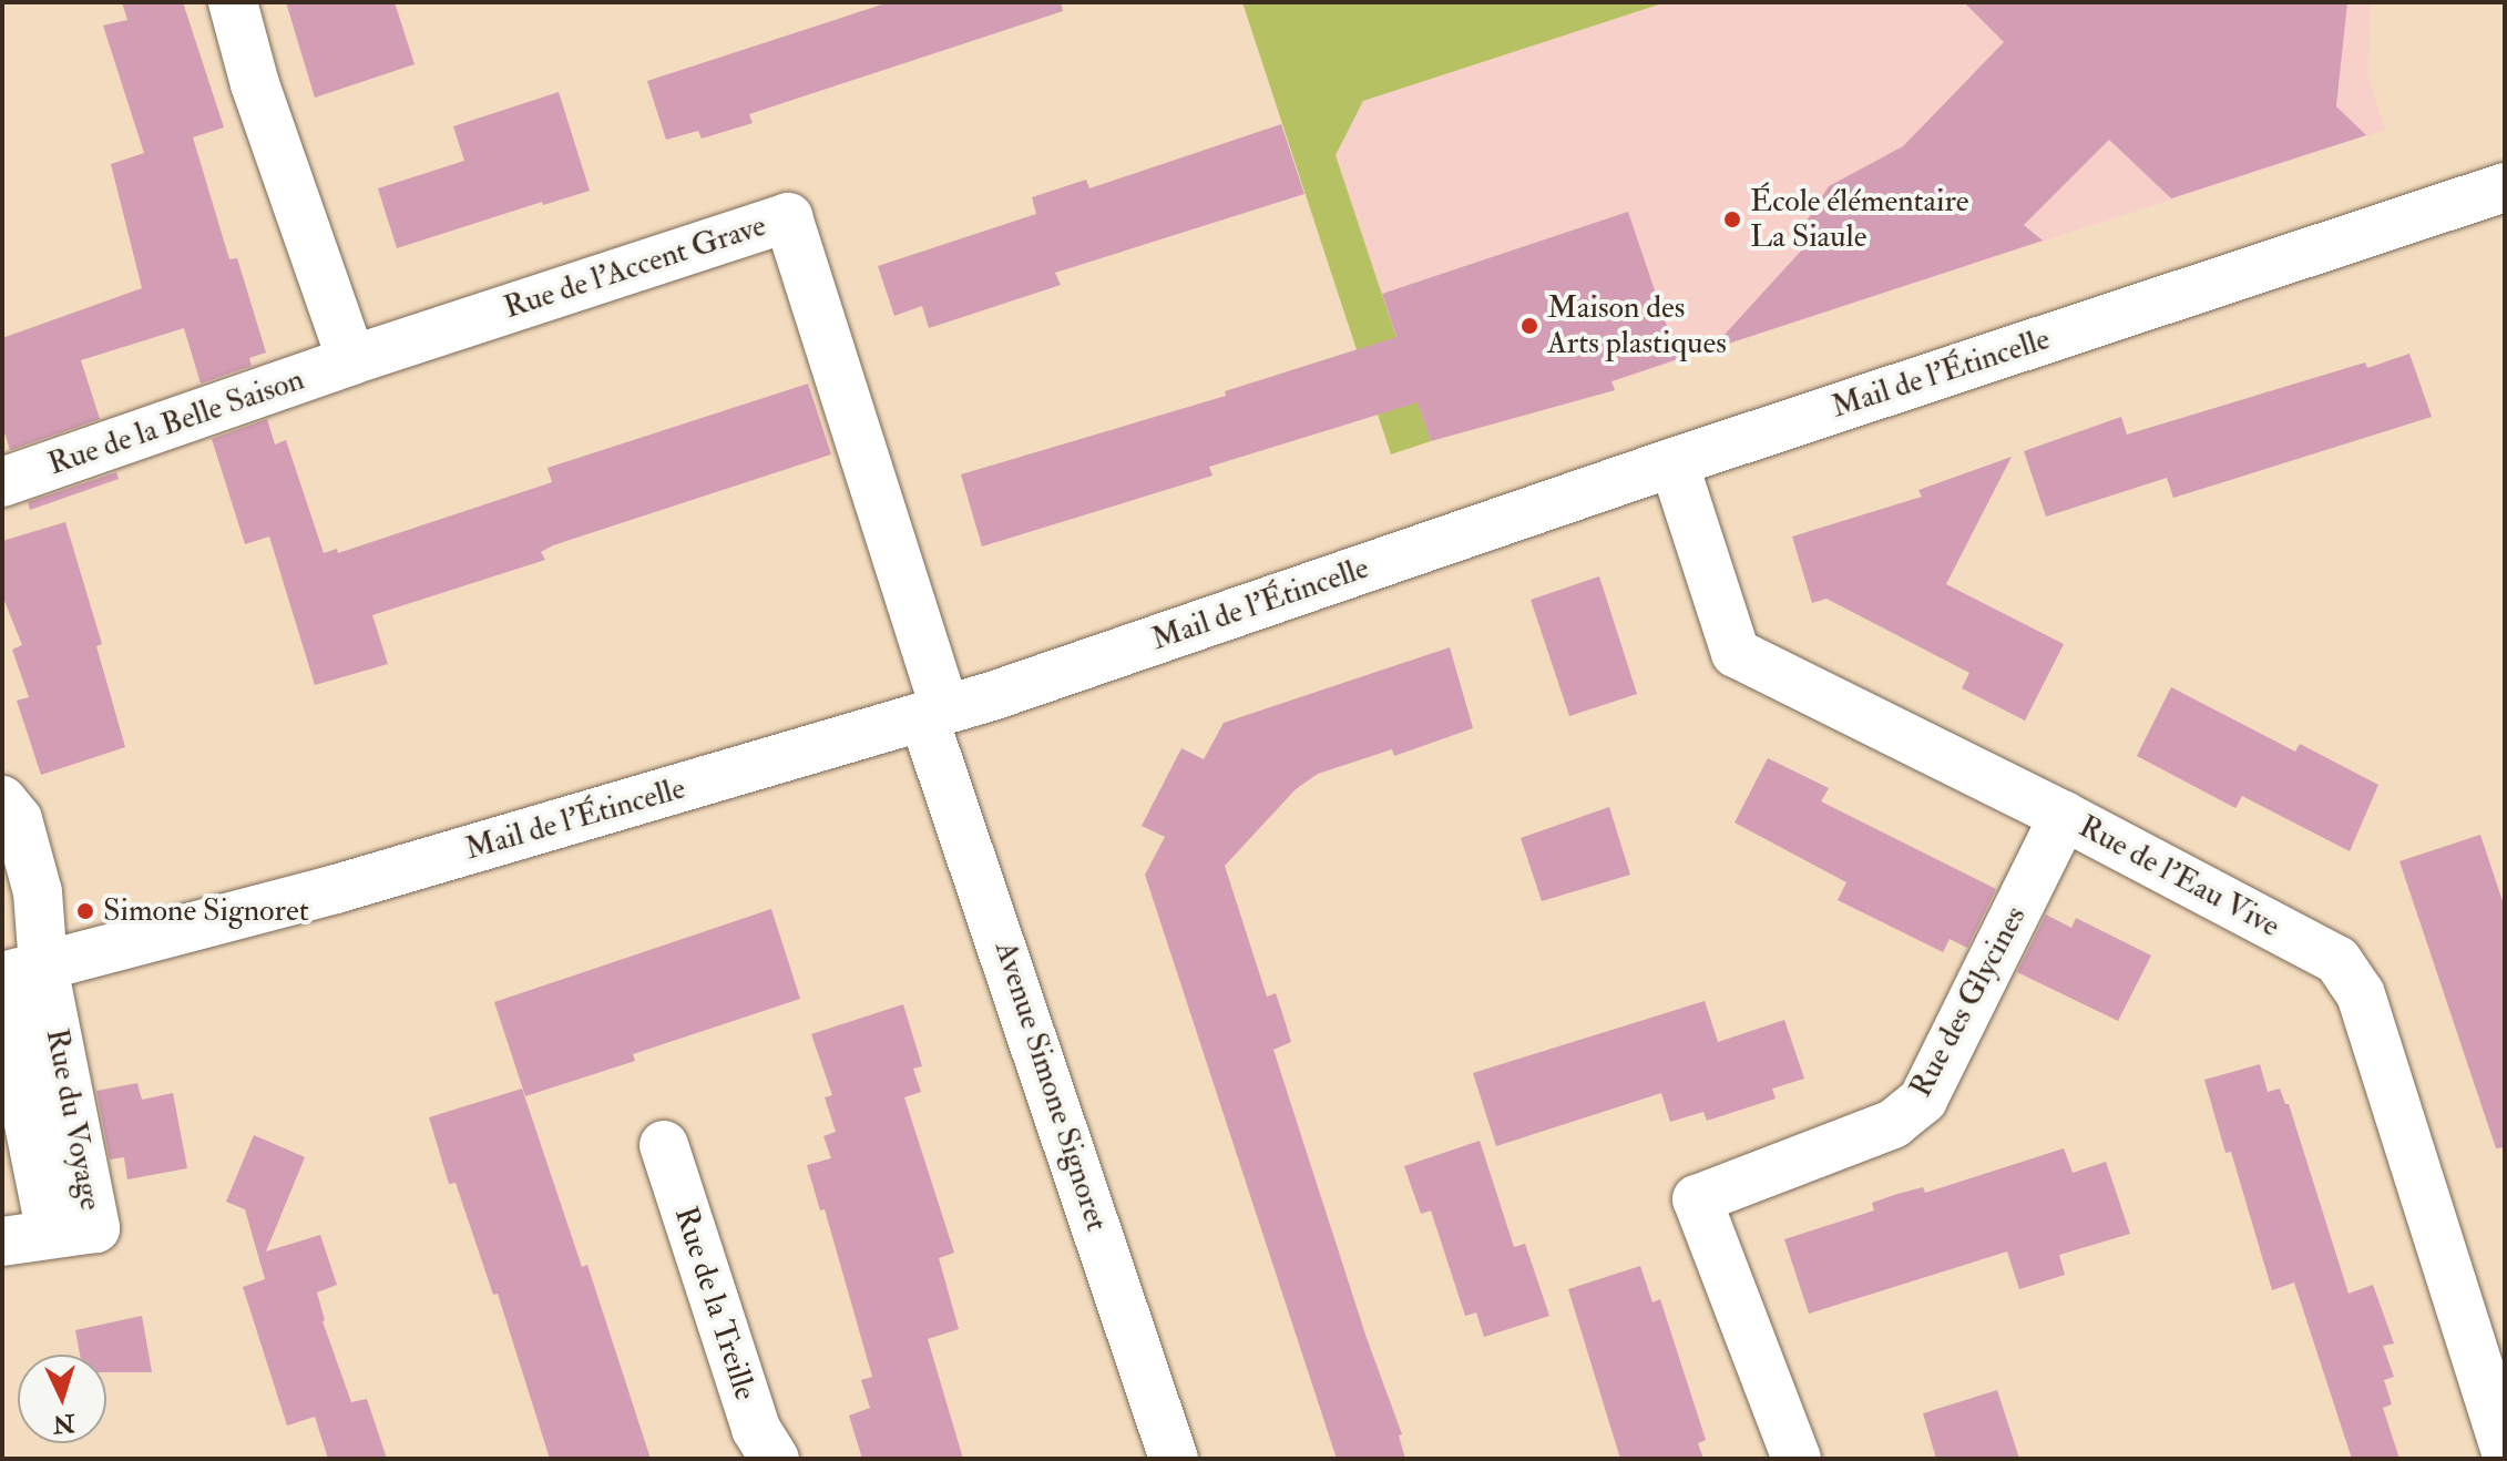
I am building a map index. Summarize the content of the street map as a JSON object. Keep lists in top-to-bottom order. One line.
{"streets":{"street":["Rue de l'Accent Grave","Mail de l'Étincelle","Rue de la Belle Saison","Rue de l'Eau Vive","Rue des Glycines","Avenue Simone Signoret","Rue du Voyage","Rue de la Treille"]},"crossings":[["Rue de l'Accent Grave","Mail de l'Étincelle"],["Rue de l'Accent Grave","Rue de la Belle Saison"],["Rue de l'Accent Grave","Avenue Simone Signoret"],["Mail de l'Étincelle","Rue de l'Eau Vive"],["Mail de l'Étincelle","Avenue Simone Signoret"],["Mail de l'Étincelle","Rue du Voyage"],["Rue de l'Eau Vive","Rue des Glycines"]],"places":["École élémentaire La Siaule","Maison des Arts plastiques","Simone Signoret"],"north":"bottom"}
